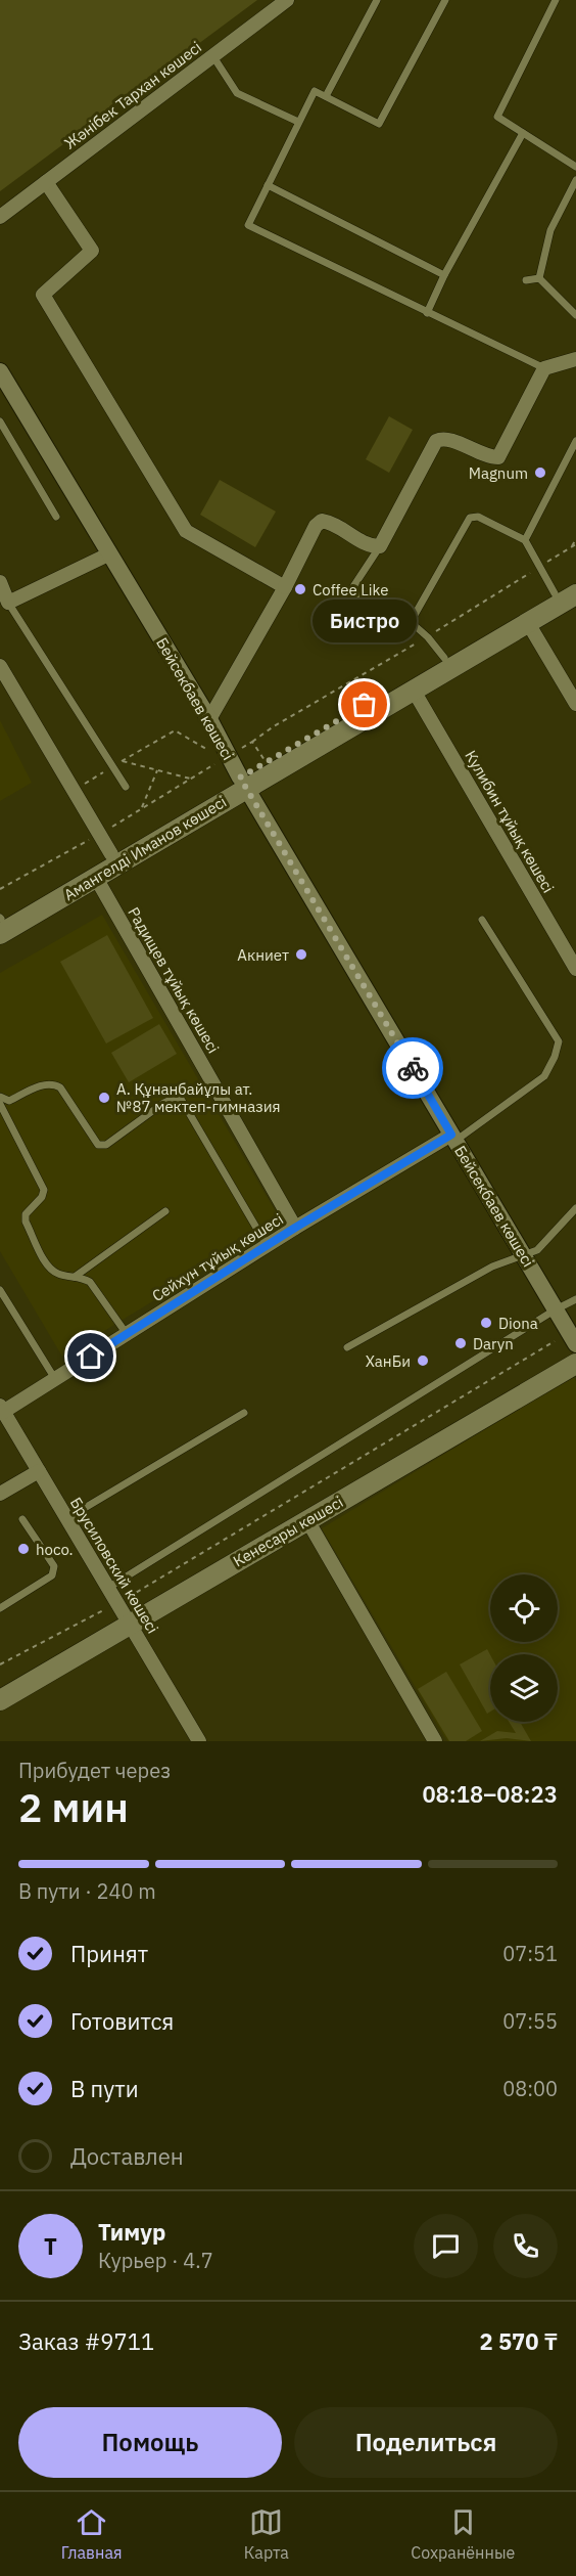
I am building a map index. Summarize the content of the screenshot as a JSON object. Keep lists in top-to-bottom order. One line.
{"streets":{"main road":["Амангелді Иманов көшесі","Кенесары көшесі"],"street":["Жәнібек Тархан көшесі","Бейсекбаев көшесі","Кулибин тұйық көшесі","Радищев тұйық көшесі","Сейхун тұйық көшесі","Брусиловский көшесі"]},"crossings":[["Бейсекбаев көшесі","Амангелді Иманов көшесі"],["Бейсекбаев көшесі","Сейхун тұйық көшесі"],["Кулибин тұйық көшесі","Амангелді Иманов көшесі"],["Амангелді Иманов көшесі","Радищев тұйық көшесі"],["Радищев тұйық көшесі","Сейхун тұйық көшесі"],["Сейхун тұйық көшесі","Брусиловский көшесі"],["Кенесары көшесі","Брусиловский көшесі"]],"places":["Magnum","Coffee Like","Бистро","Акниет","А. Құнанбайұлы ат. №87 мектеп-гимназия","Diona","Daryn","ХанБи","hoco."],"page":{"bubble":"Бистро","heading":["2 мин","Прибудет через","08:18–08:23"],"panel":["Тимур","Курьер · 4.7","Заказ #9711","2 570 ₸"],"bar":"В пути · 240 m","list":[["Принят","07:51"],["Готовится","07:55"],["В пути","08:00"],"Доставлен"],"round":"Т","buttons":["Помощь","Поделиться"],"tabs":["Главная","Карта","Сохранённые"]}}
